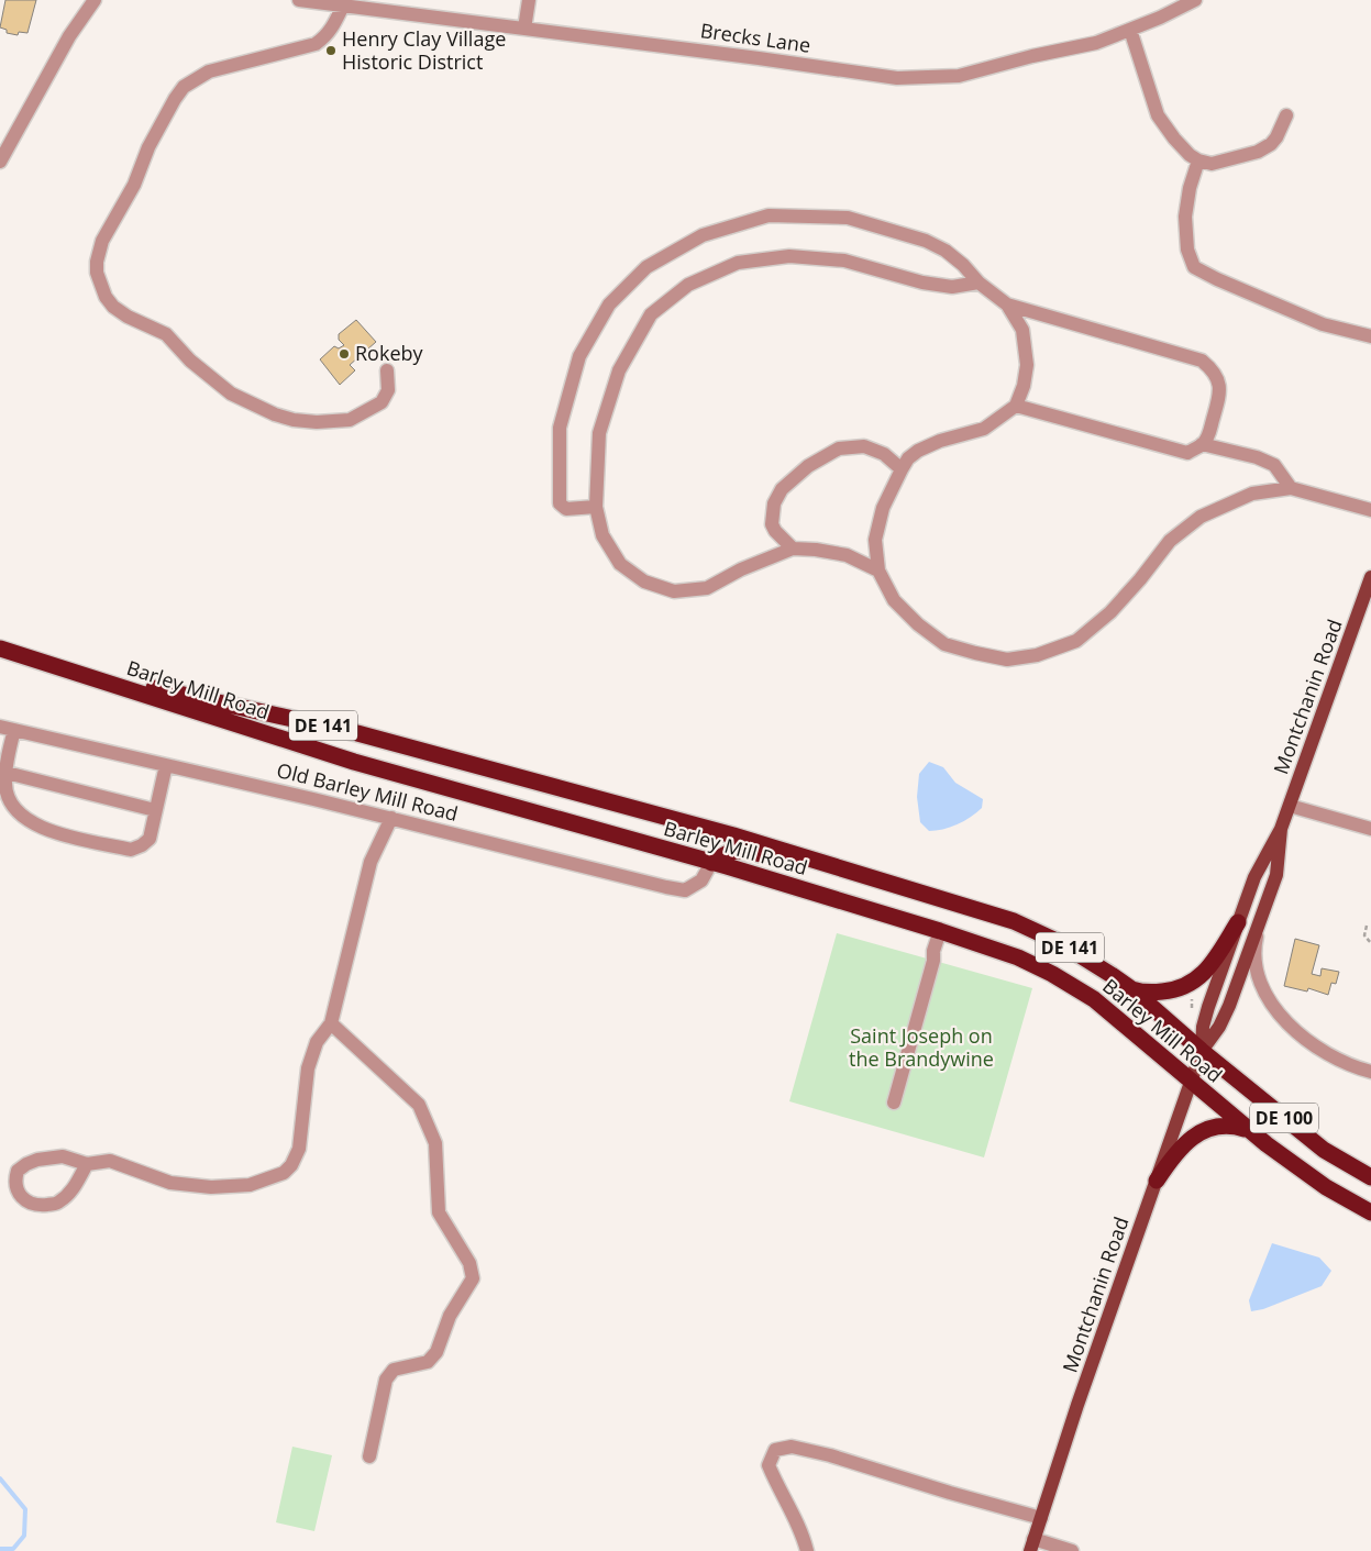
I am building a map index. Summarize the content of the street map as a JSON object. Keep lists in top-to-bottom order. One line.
{"streets":{"highway":["Barley Mill Road","DE 141","DE 100"],"main road":["Montchanin Road"],"street":["Brecks Lane","Old Barley Mill Road"]},"crossings":[["Barley Mill Road","Montchanin Road"],["Barley Mill Road","Old Barley Mill Road"]],"parks":["Saint Joseph on the Brandywine"],"places":["Henry Clay Village Historic District","Rokeby"]}
